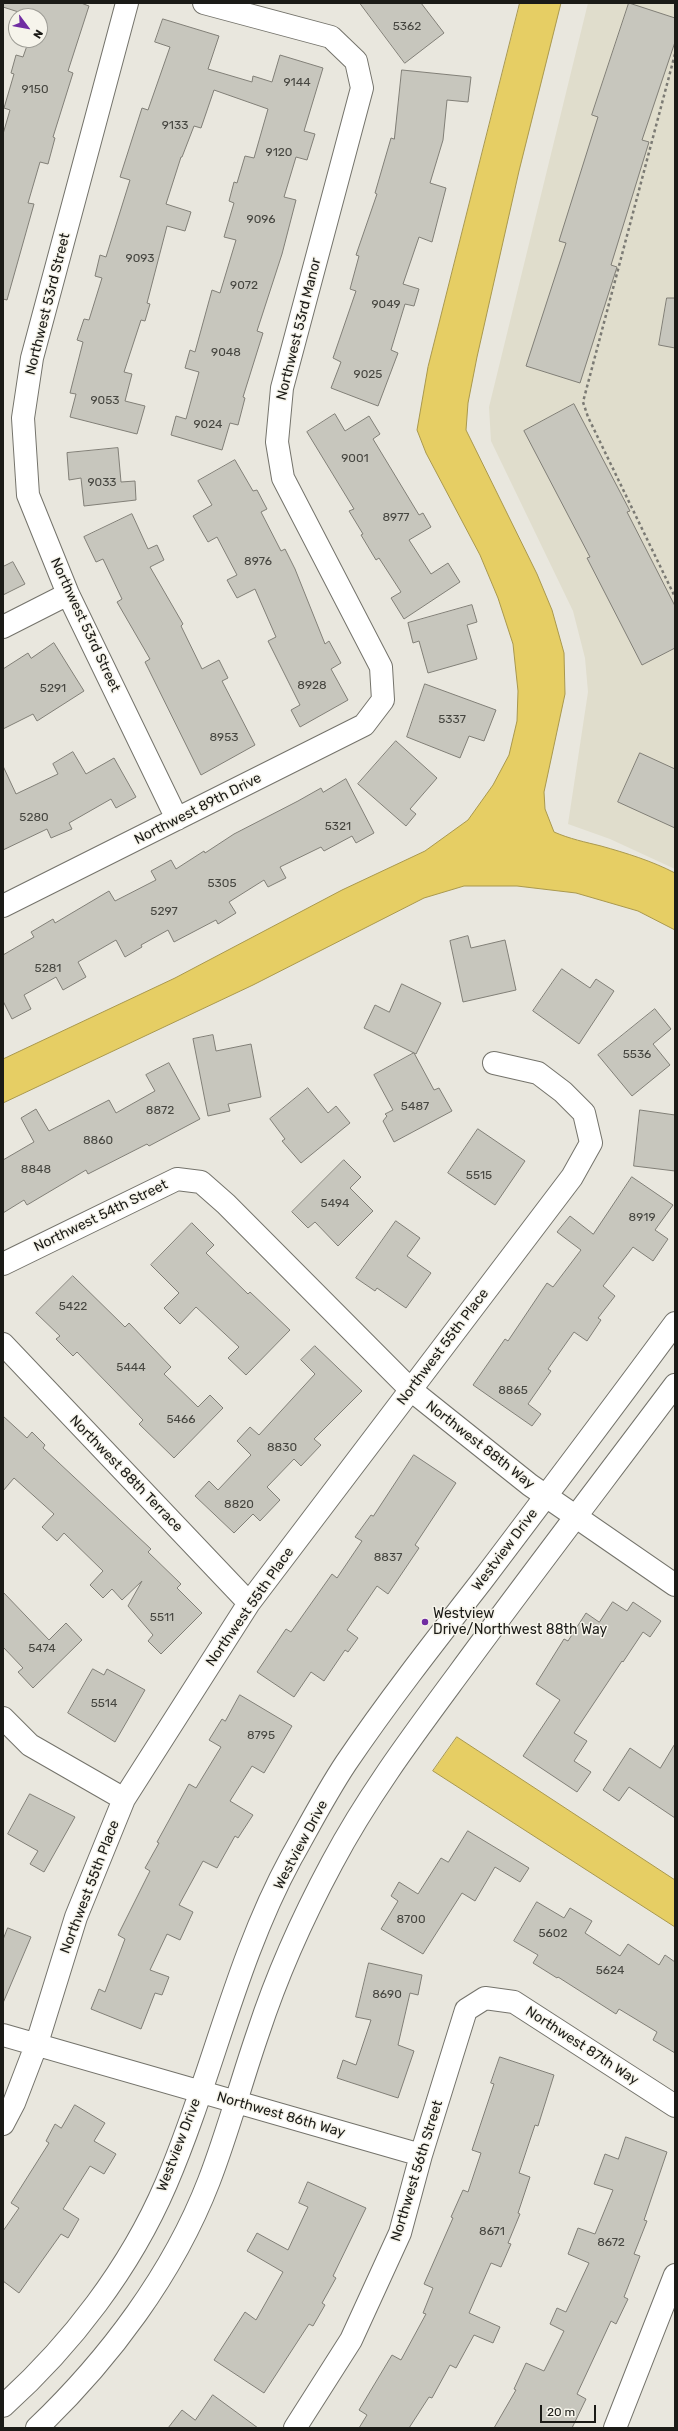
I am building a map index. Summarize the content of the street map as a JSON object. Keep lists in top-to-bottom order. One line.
{"streets":{"street":["Northwest 53rd Street","Northwest 53rd Manor","Northwest 89th Drive","Northwest 54th Street","Northwest 55th Place","Northwest 88th Way","Northwest 88th Terrace","Westview Drive","Northwest 87th Way","Northwest 86th Way","Northwest 56th Street"]},"crossings":[["Northwest 53rd Street","Northwest 89th Drive"],["Northwest 53rd Manor","Northwest 89th Drive"],["Northwest 54th Street","Northwest 88th Way"],["Northwest 55th Place","Northwest 88th Way"],["Northwest 55th Place","Northwest 88th Terrace"],["Northwest 55th Place","Northwest 86th Way"],["Northwest 88th Way","Westview Drive"],["Westview Drive","Northwest 86th Way"],["Northwest 87th Way","Northwest 56th Street"],["Northwest 86th Way","Northwest 56th Street"]],"places":["Westview Drive/Northwest 88th Way"],"house_numbers":["5362","9144","9150","9133","9120","9096","9093","9072","9049","9048","9025","9053","9024","9001","9033","8977","8976","8928","5291","5337","8953","5280","5321","5305","5297","5281","5536","5487","8872","8860","8848","5515","5494","8919","5422","5444","8865","5466","8830","8820","8837","5511","5474","5514","8795","8700","5602","5624","8690","8671","8672"],"scale_bar":"20 m","north":"bottom right"}
